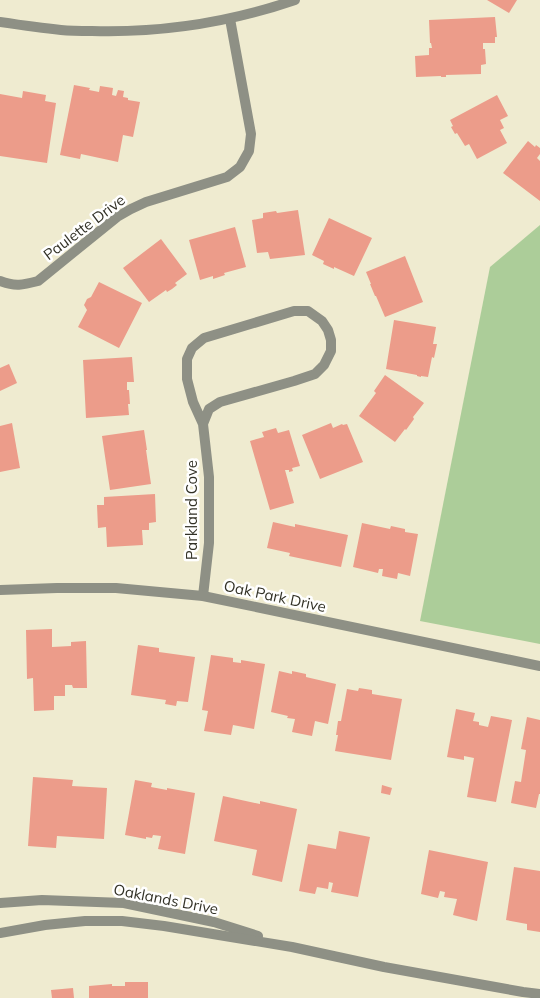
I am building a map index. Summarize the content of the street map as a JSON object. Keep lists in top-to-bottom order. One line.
{"streets":{"street":["Paulette Drive","Parkland Cove","Oak Park Drive","Oaklands Drive"]},"crossings":[["Parkland Cove","Oak Park Drive"]]}
